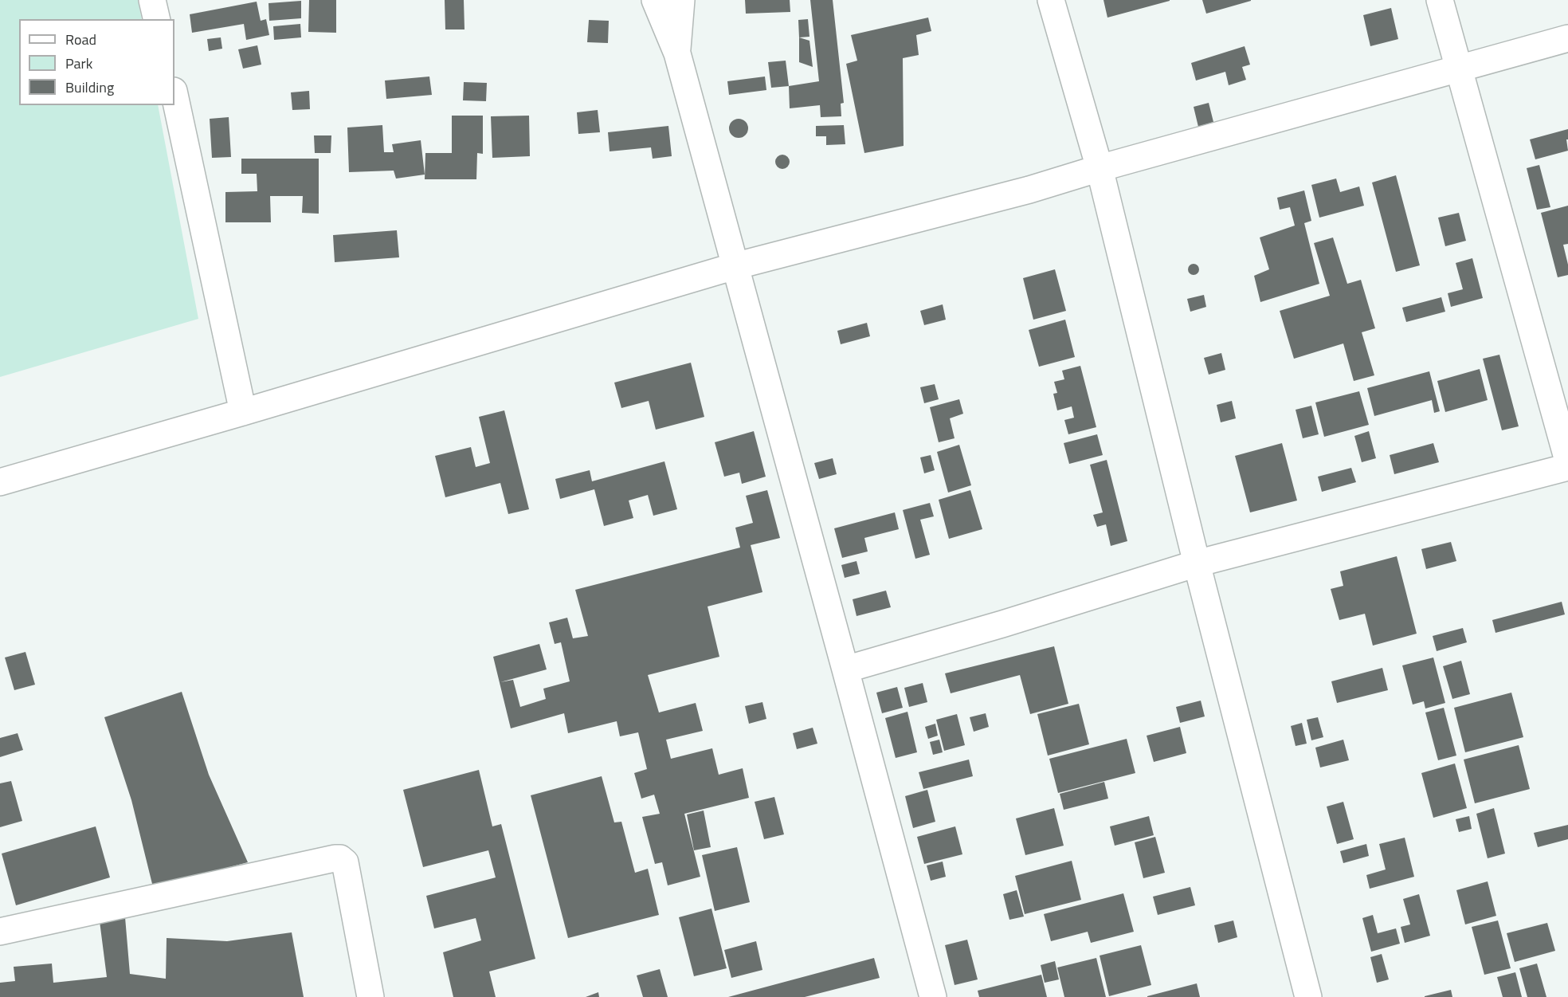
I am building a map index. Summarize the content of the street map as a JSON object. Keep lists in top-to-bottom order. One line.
{"legend":["Road","Park","Building"]}
